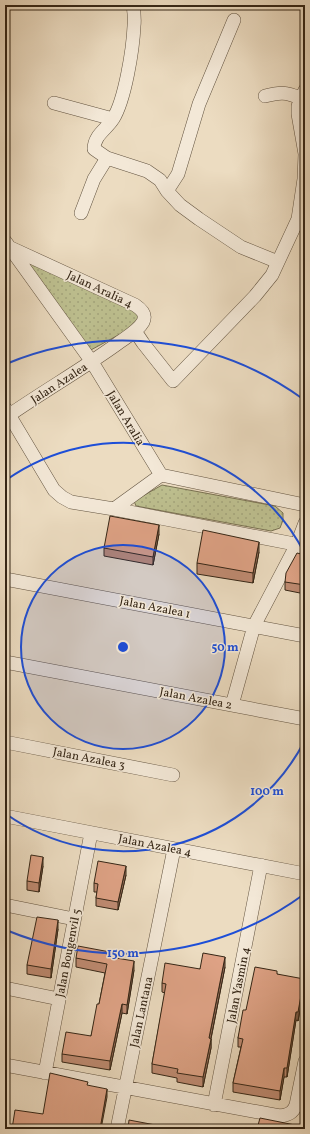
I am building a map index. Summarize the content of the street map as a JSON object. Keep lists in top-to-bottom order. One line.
{"streets":{"street":["Jalan Aralia 4","Jalan Azalea","Jalan Aralia","Jalan Azalea 1","Jalan Azalea 2","Jalan Azalea 3","Jalan Azalea 4","Jalan Bougenvil 5","Jalan Yasmin 4","Jalan Lantana"]},"crossings":[["Jalan Aralia 4","Jalan Azalea"],["Jalan Aralia 4","Jalan Aralia"],["Jalan Azalea","Jalan Aralia"],["Jalan Azalea 4","Jalan Bougenvil 5"],["Jalan Azalea 4","Jalan Yasmin 4"],["Jalan Azalea 4","Jalan Lantana"]],"rings":["50 m","100 m","150 m"]}
